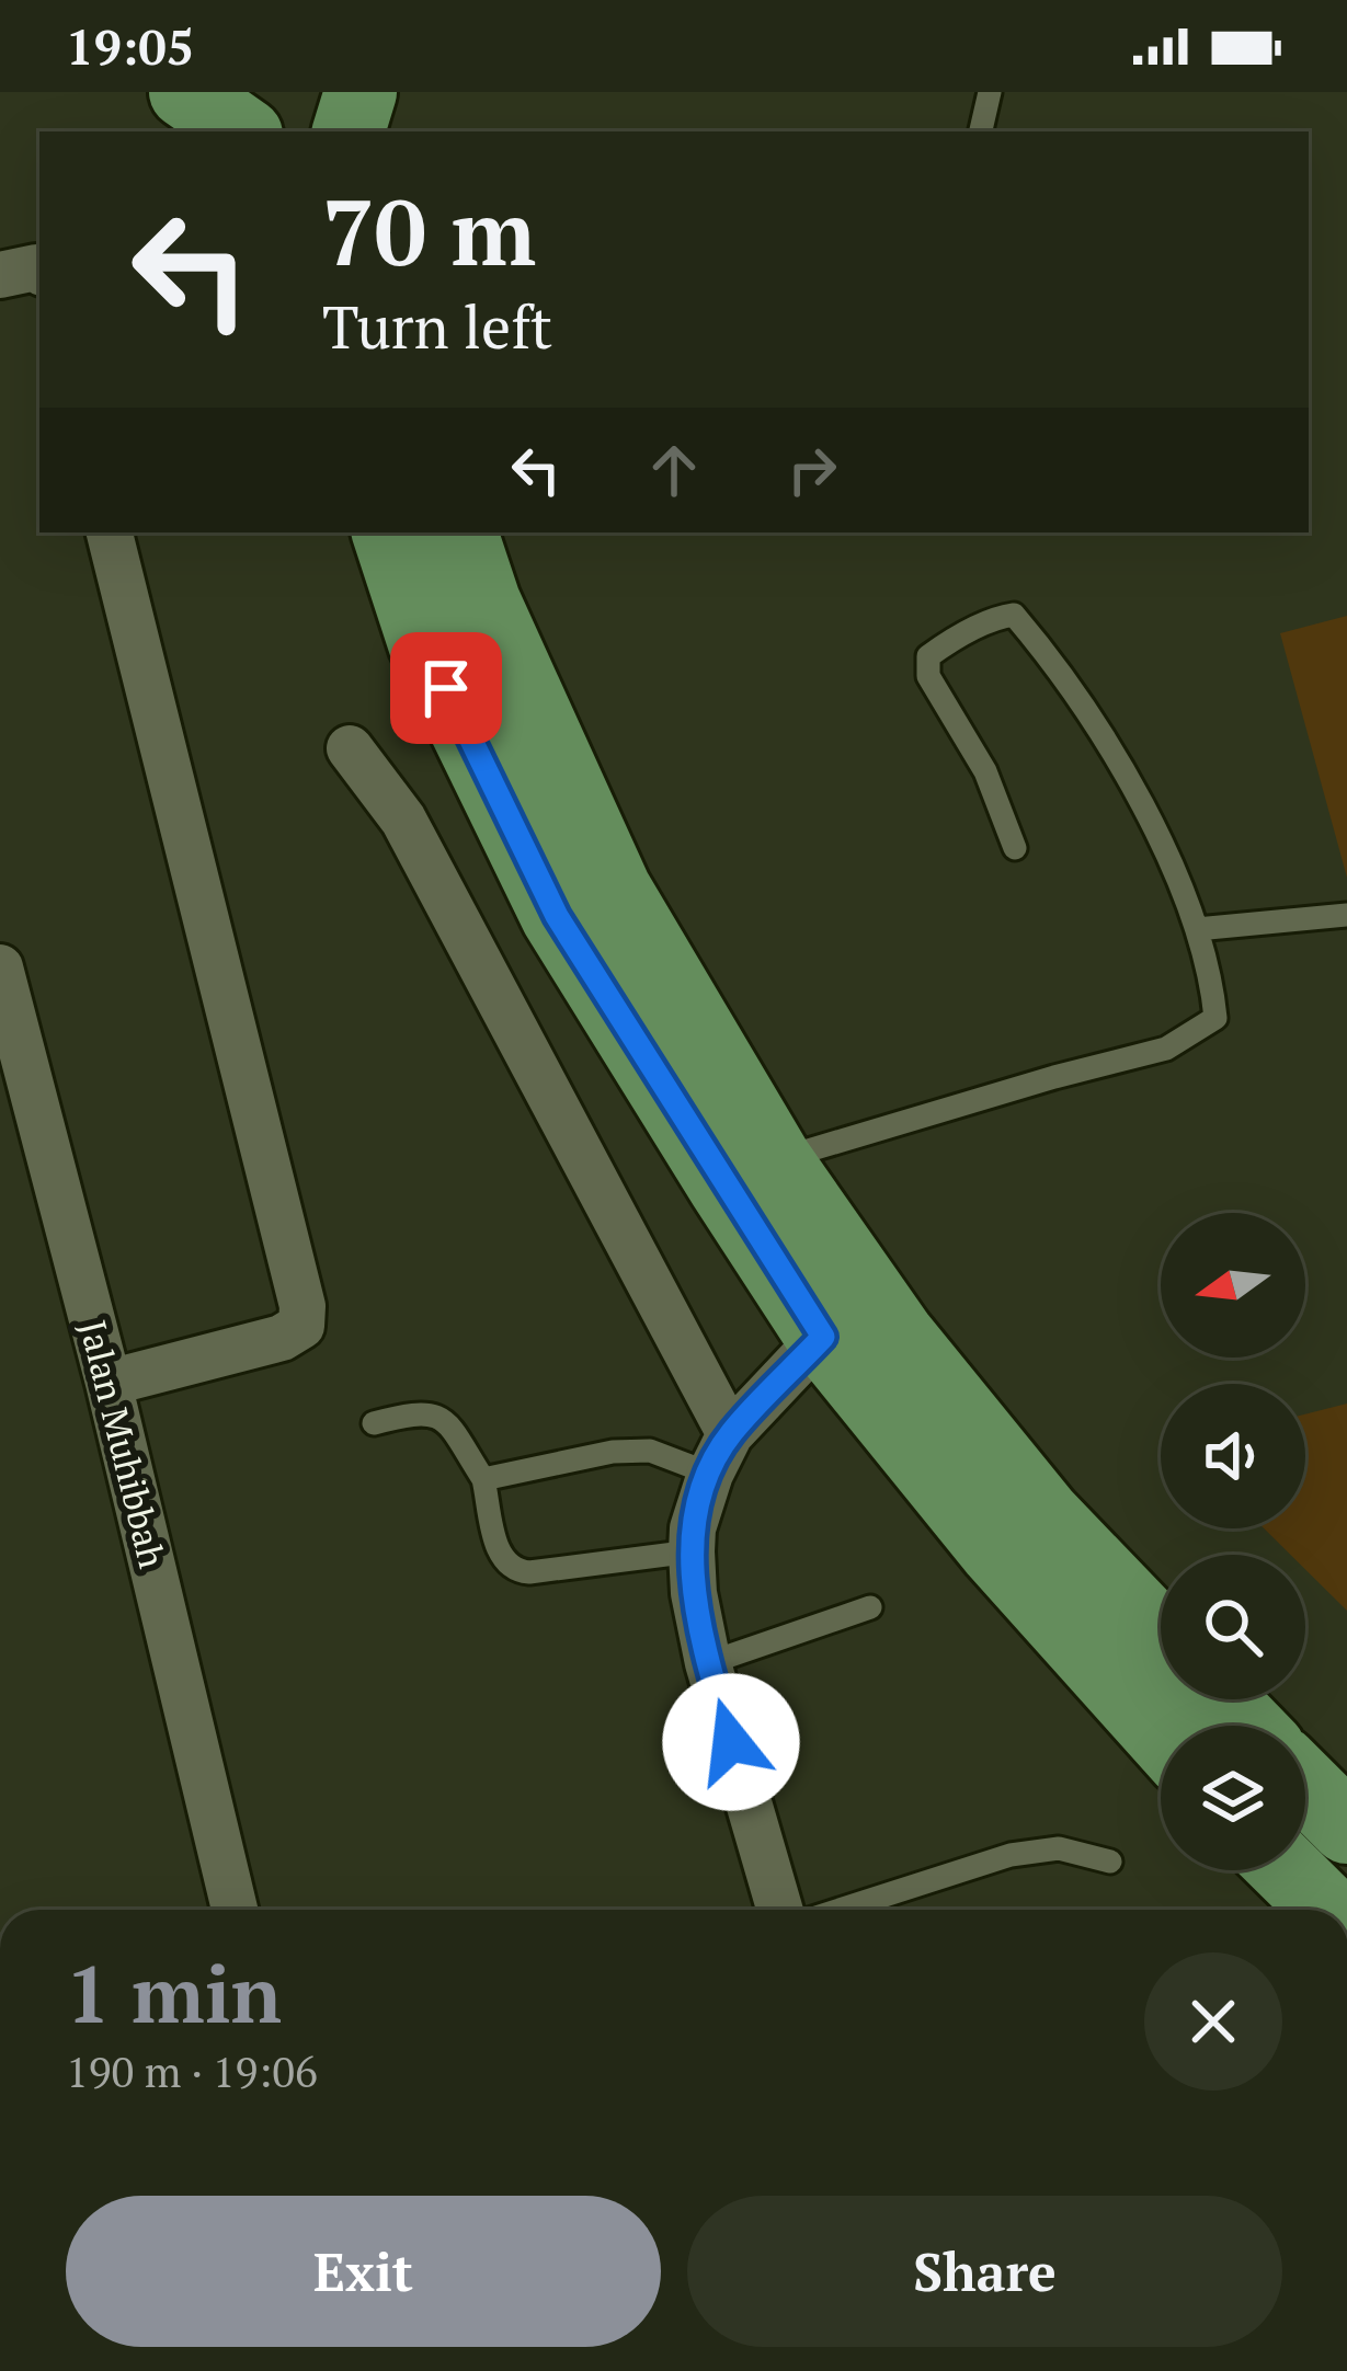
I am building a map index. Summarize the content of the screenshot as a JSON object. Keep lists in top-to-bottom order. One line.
{"streets":{"street":["Jalan Muhibbah"]},"north":"left","page":{"status":"19:05","turn":["70 m","Turn left"],"heading":["1 min","190 m · 19:06"],"buttons":["Exit","Share"]}}
